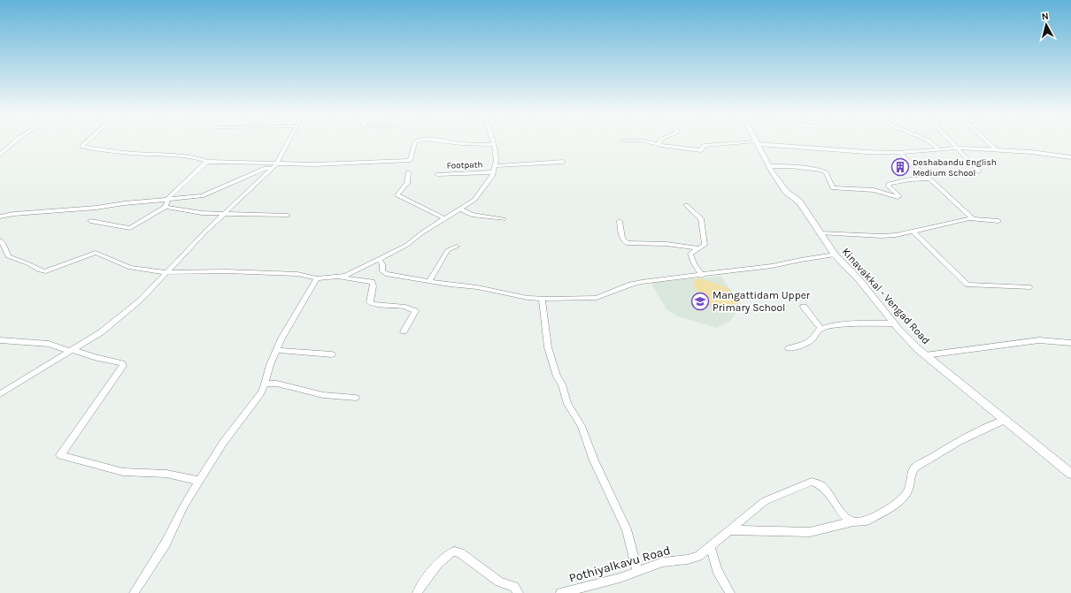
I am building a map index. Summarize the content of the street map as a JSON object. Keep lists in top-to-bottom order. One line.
{"streets":{"main road":["Kinavakkal - Vengad Road"],"street":["Footpath","Pothiyalkavu Road"]},"places":{"building":["Deshabandu English Medium School"],"school or university":["Mangattidam Upper Primary School"]},"north":"top"}
